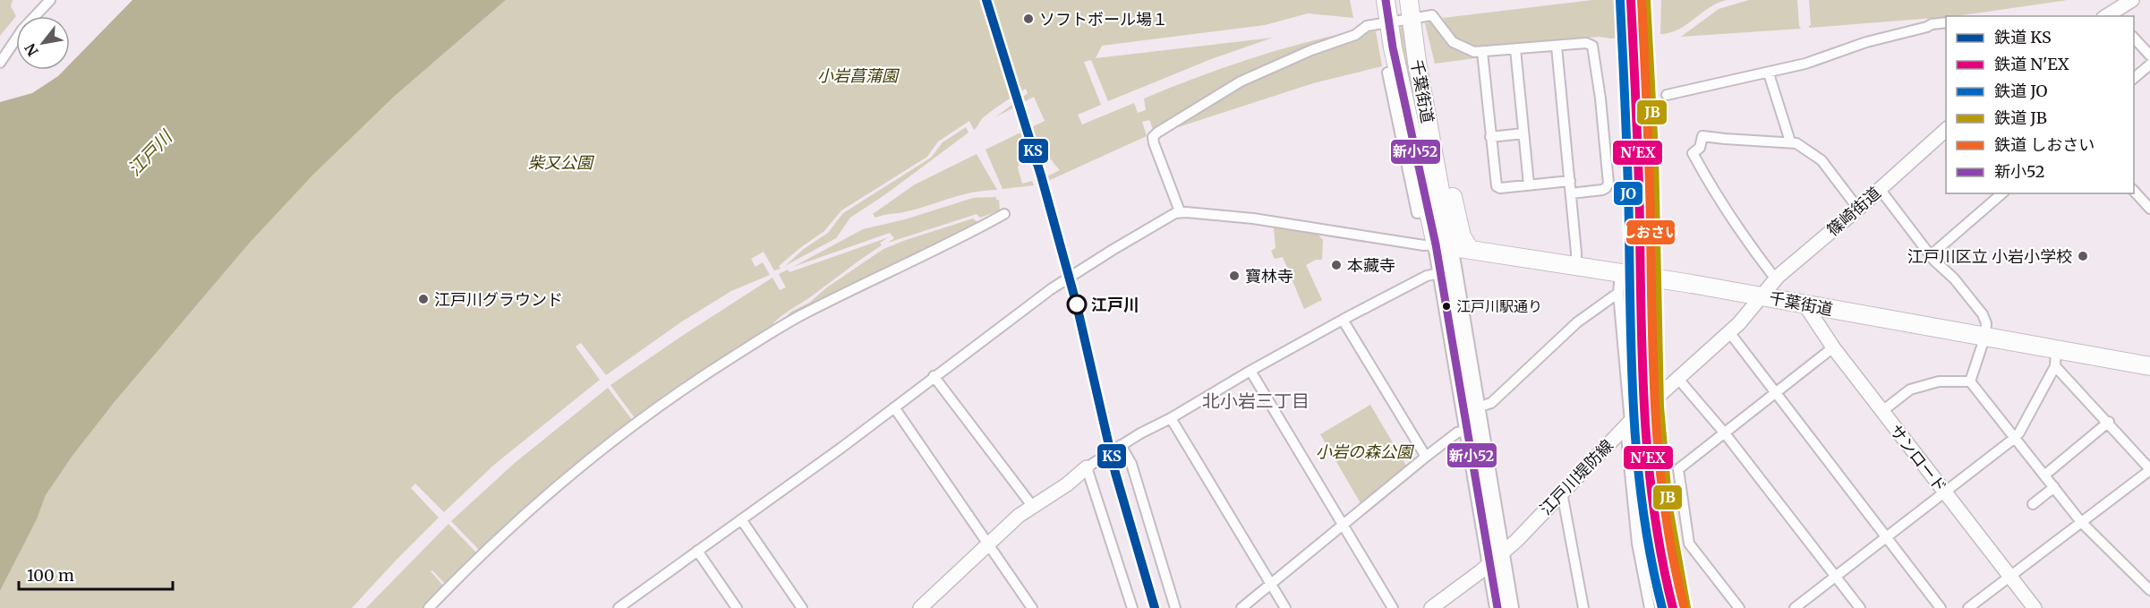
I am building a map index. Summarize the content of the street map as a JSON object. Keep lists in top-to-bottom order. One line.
{"streets":{"highway":["千葉街道"],"main road":["篠崎街道","サンロード","江戸川堤防線"]},"crossings":[["千葉街道","篠崎街道"],["千葉街道","サンロード"],["千葉街道","江戸川堤防線"],["篠崎街道","江戸川堤防線"]],"districts":["北小岩三丁目"],"water":["江戸川"],"parks":["小岩菖蒲園","柴又公園","小岩の森公園"],"places":["ソフトボール場１","江戸川区立 小岩小学校","本藏寺","寶林寺","江戸川グラウンド","江戸川","江戸川駅通り"],"lines":["rail line KS","rail line N'EX","rail line JB","rail line しおさい","transit line 新小52","rail line JO"],"legend":["鉄道 KS","鉄道 N'EX","鉄道 JO","鉄道 JB","鉄道 しおさい","新小52"],"scale_bar":"100 m","north":"bottom left"}
